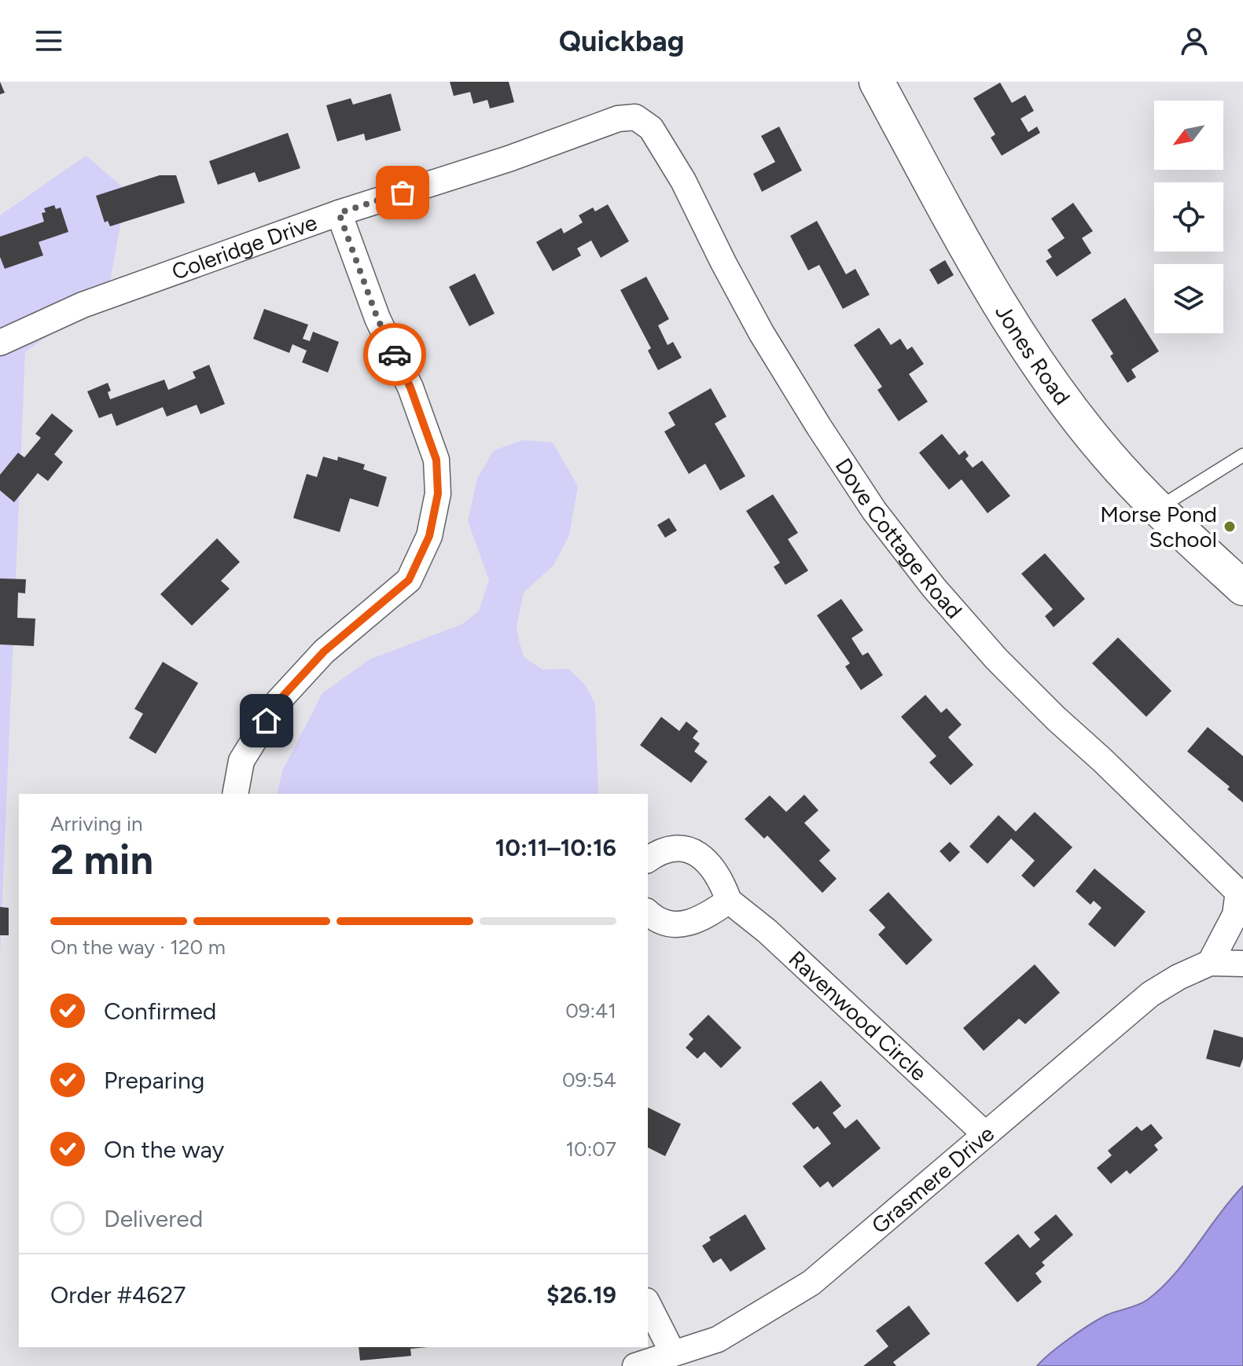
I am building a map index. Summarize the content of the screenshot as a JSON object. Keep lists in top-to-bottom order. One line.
{"streets":{"main road":["Jones Road"],"street":["Coleridge Drive","Dove Cottage Road","Ravenwood Circle","Grasmere Drive"]},"crossings":[["Coleridge Drive","Dove Cottage Road"],["Ravenwood Circle","Grasmere Drive"]],"places":["Morse Pond School"],"north":"bottom left","page":{"header":"Quickbag","heading":["2 min","Arriving in","10:11–10:16"],"panel":["Order #4627","$26.19"],"bar":"On the way · 120 m","list":[["Confirmed","09:41"],["Preparing","09:54"],["On the way","10:07"],"Delivered"]}}
